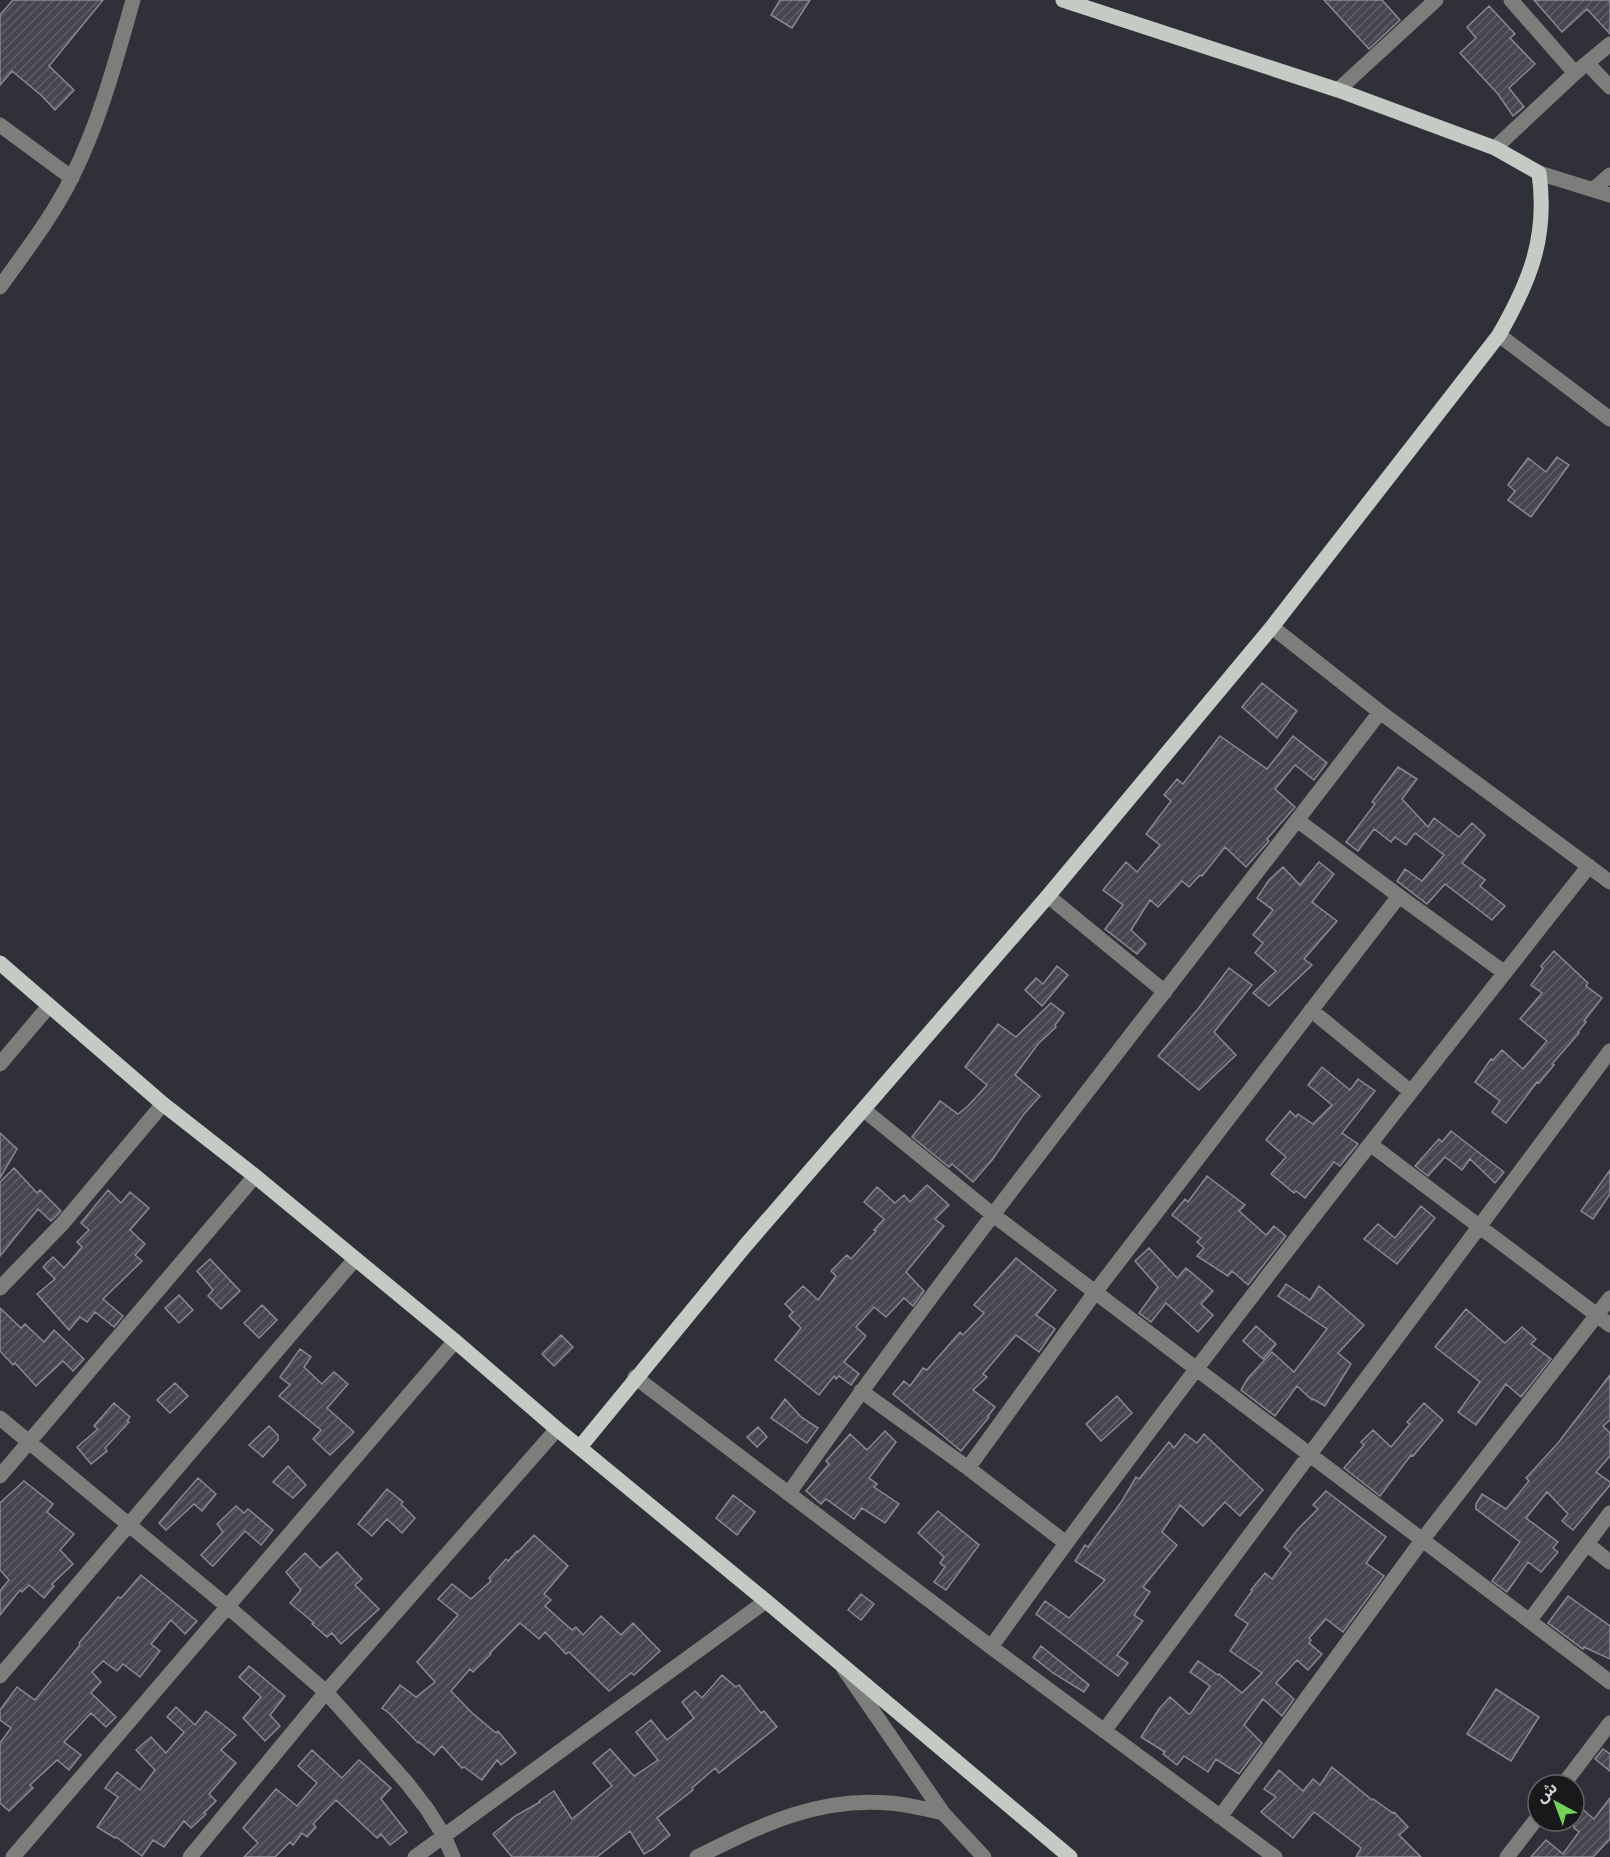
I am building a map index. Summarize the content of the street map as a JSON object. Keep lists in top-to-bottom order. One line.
{"north":"top left"}
